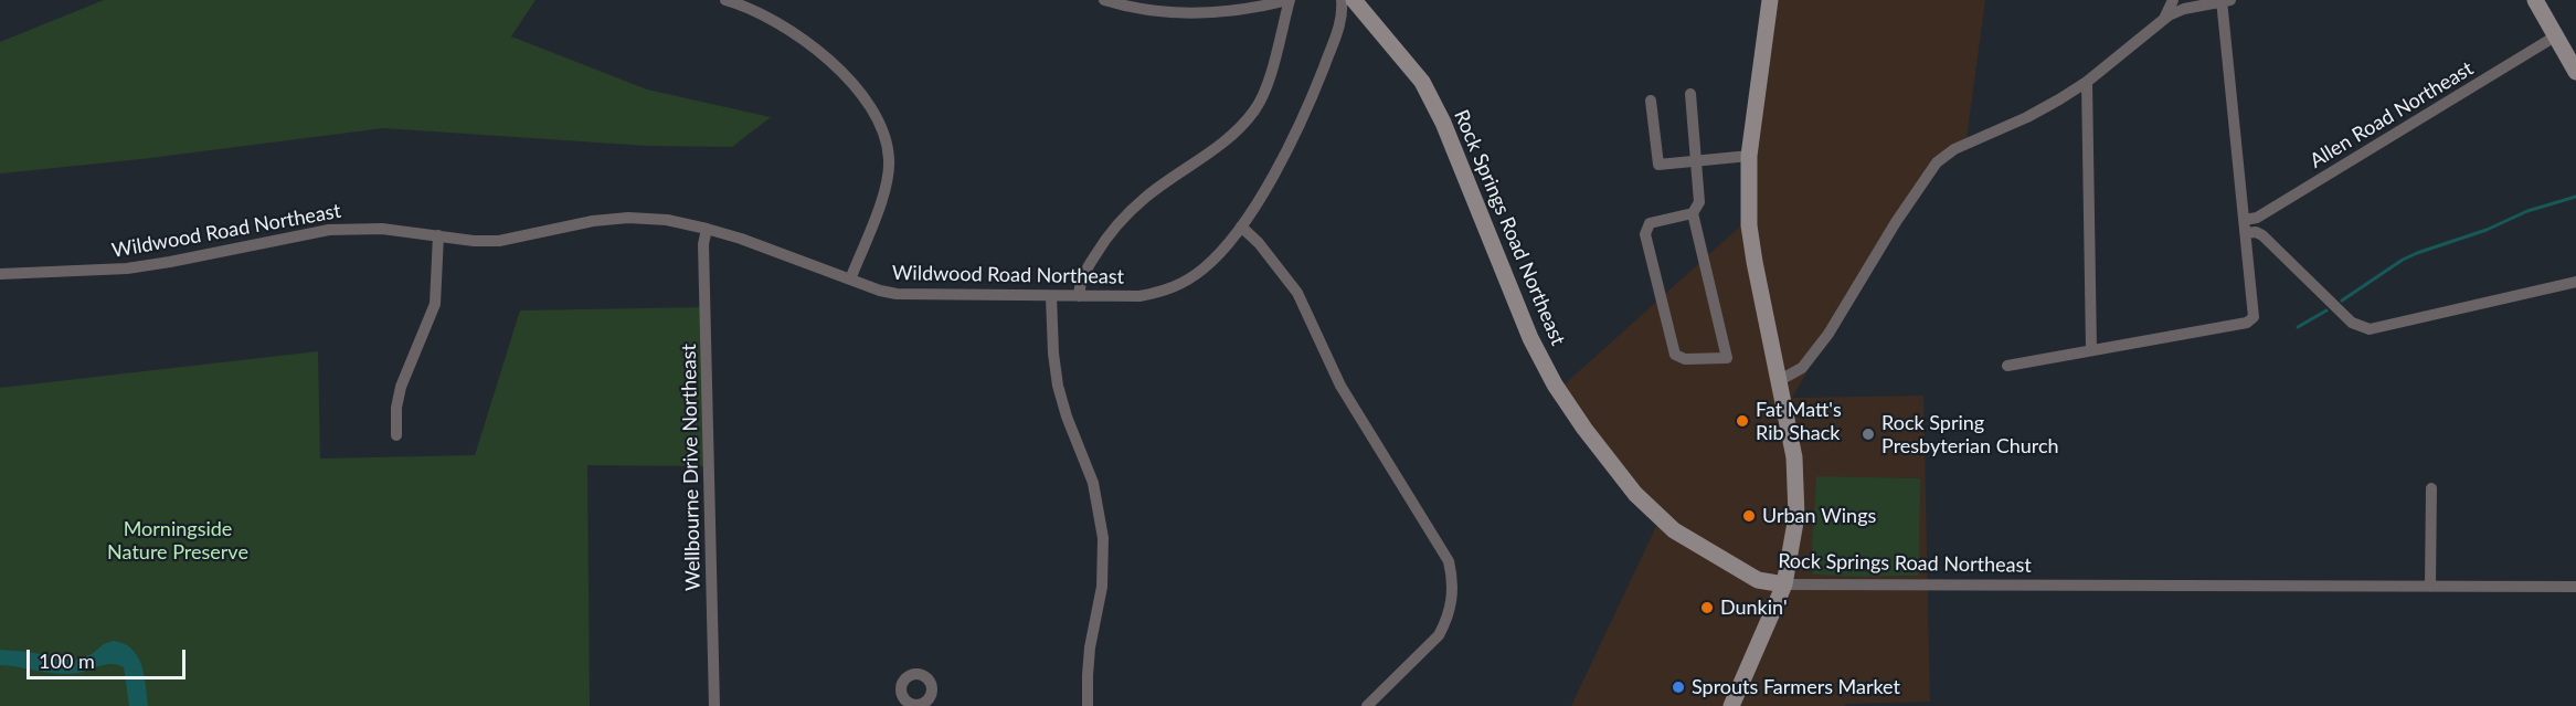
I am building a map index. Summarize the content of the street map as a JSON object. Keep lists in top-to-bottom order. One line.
{"streets":{"main road":["Rock Springs Road Northeast"],"street":["Allen Road Northeast","Wildwood Road Northeast","Wellbourne Drive Northeast"]},"crossings":[["Wildwood Road Northeast","Wellbourne Drive Northeast"]],"parks":["Morningside Nature Preserve"],"places":["Fat Matt's Rib Shack","Rock Spring Presbyterian Church","Urban Wings","Dunkin'","Sprouts Farmers Market"],"scale_bar":"100 m"}
